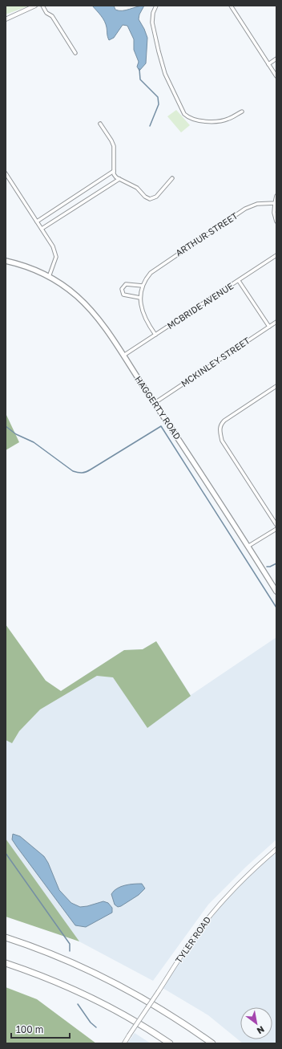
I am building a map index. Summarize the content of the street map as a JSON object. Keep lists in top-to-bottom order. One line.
{"streets":{"main road":["HAGGERTY ROAD"],"street":["ARTHUR STREET","MCBRIDE AVENUE","MCKINLEY STREET","TYLER ROAD"]},"crossings":[["ARTHUR STREET","MCBRIDE AVENUE"],["MCBRIDE AVENUE","HAGGERTY ROAD"],["MCKINLEY STREET","HAGGERTY ROAD"]],"scale_bar":"100 m","north":"bottom right"}
